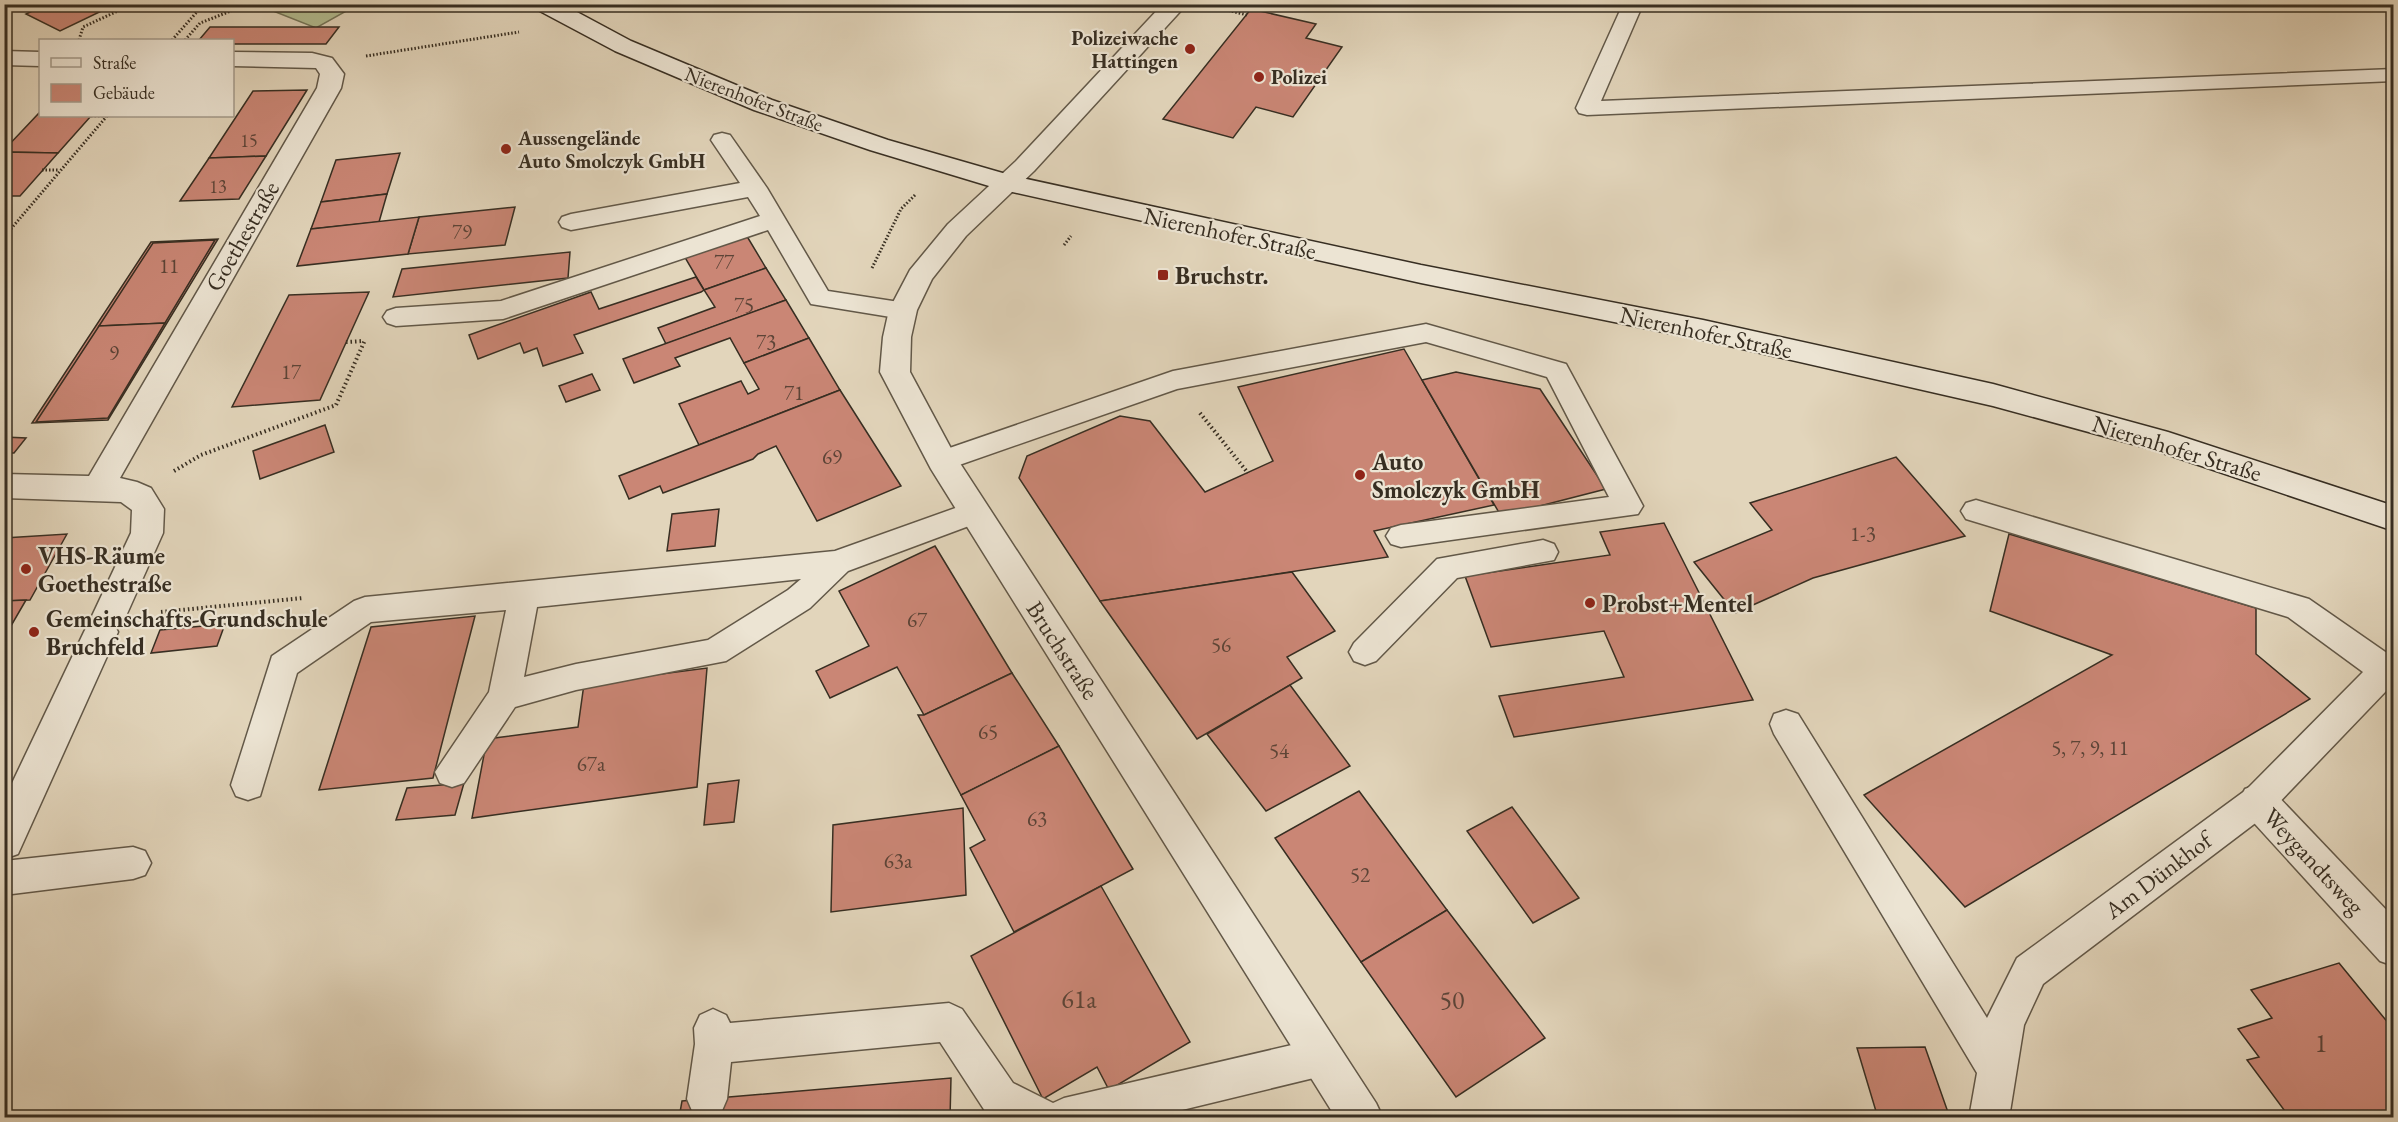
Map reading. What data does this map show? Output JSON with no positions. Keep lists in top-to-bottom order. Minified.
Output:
{"streets":{"street":["Nierenhofer Straße","Goethestraße","Bruchstraße","Weygandtsweg"],"lane":["Am Dünkhof"]},"crossings":[["Nierenhofer Straße","Bruchstraße"],["Weygandtsweg","Am Dünkhof"]],"places":{"other":["Polizeiwache Hattingen","Polizei","Aussengelände Auto Smolczyk GmbH","Auto Smolczyk GmbH","VHS-Räume Goethestraße","Probst+Mentel","Gemeinschafts-Grundschule Bruchfeld"],"transit":["Bruchstr."]},"house_numbers":["15","13","79","77","11","75","73","9","17","71","69","1-3","67","56","65","5, 7, 9, 11","54","67a","63","63a","52","61a","50","1"],"legend":["Straße","Gebäude"]}
